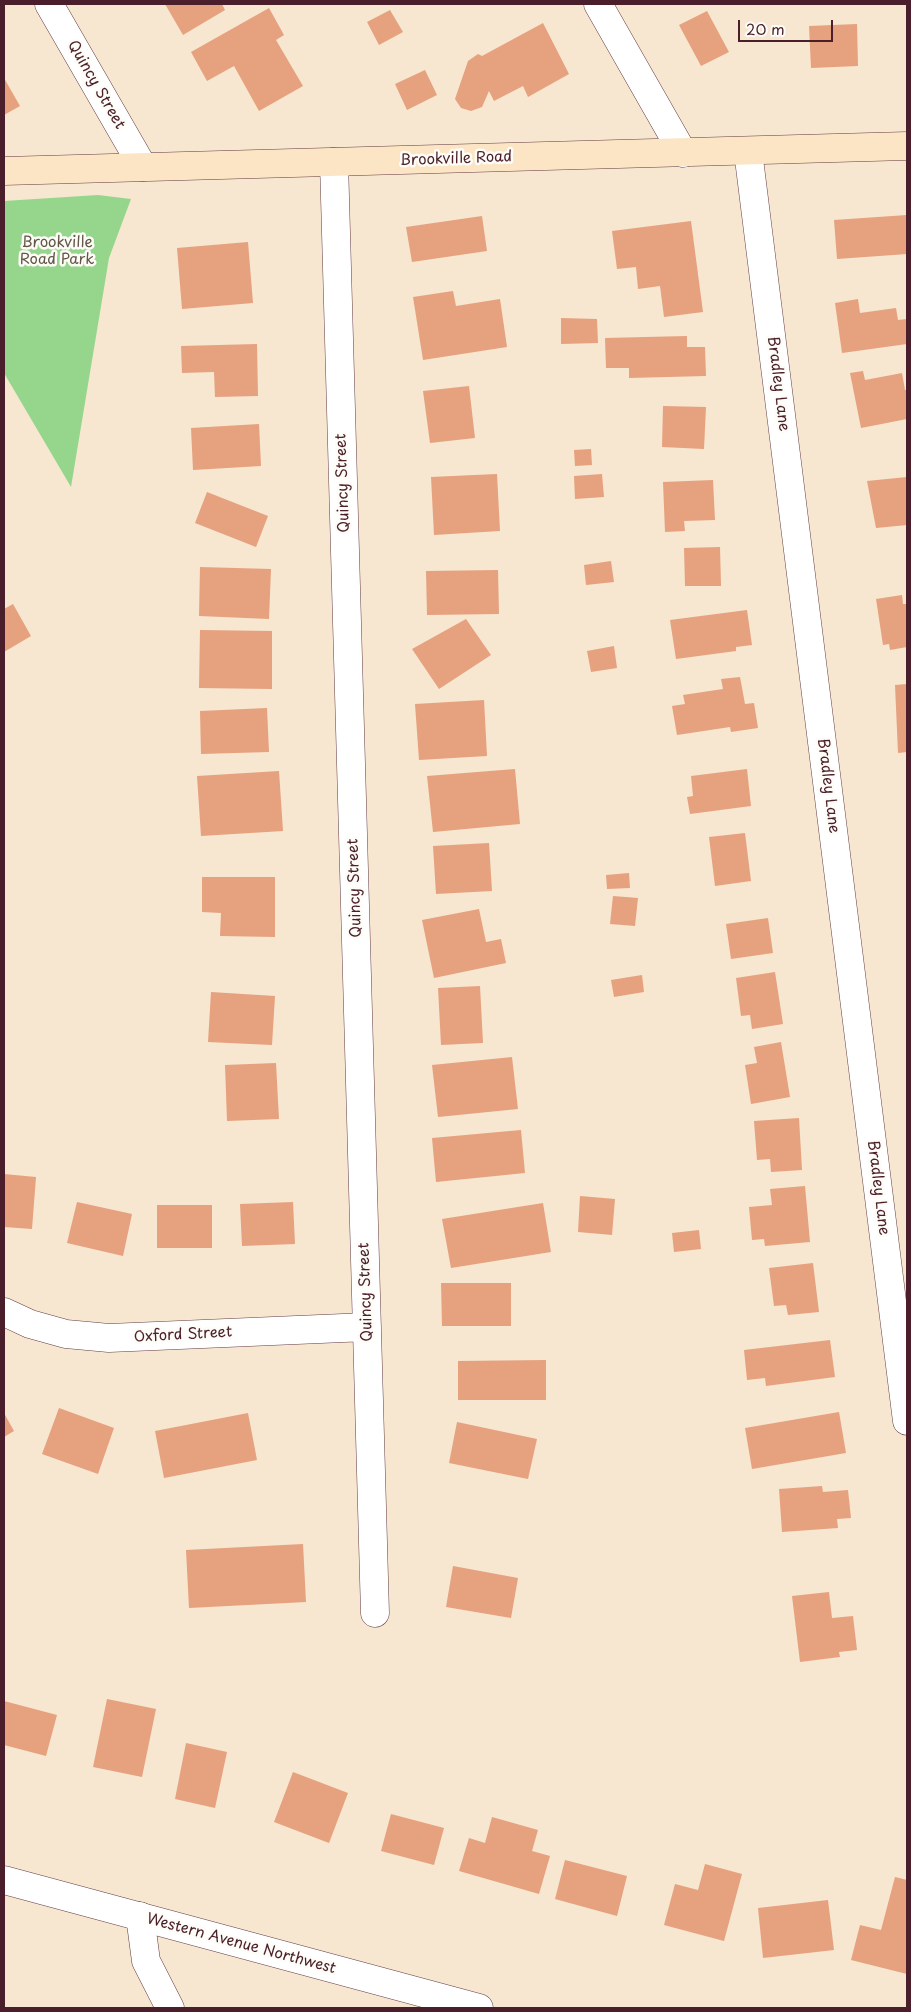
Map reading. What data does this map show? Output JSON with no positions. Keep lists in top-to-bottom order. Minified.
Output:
{"streets":{"main road":["Brookville Road"],"street":["Quincy Street","Bradley Lane","Oxford Street","Western Avenue Northwest"]},"crossings":[["Quincy Street","Brookville Road"],["Quincy Street","Oxford Street"],["Brookville Road","Bradley Lane"]],"parks":["Brookville Road Park"],"scale_bar":"20 m"}
